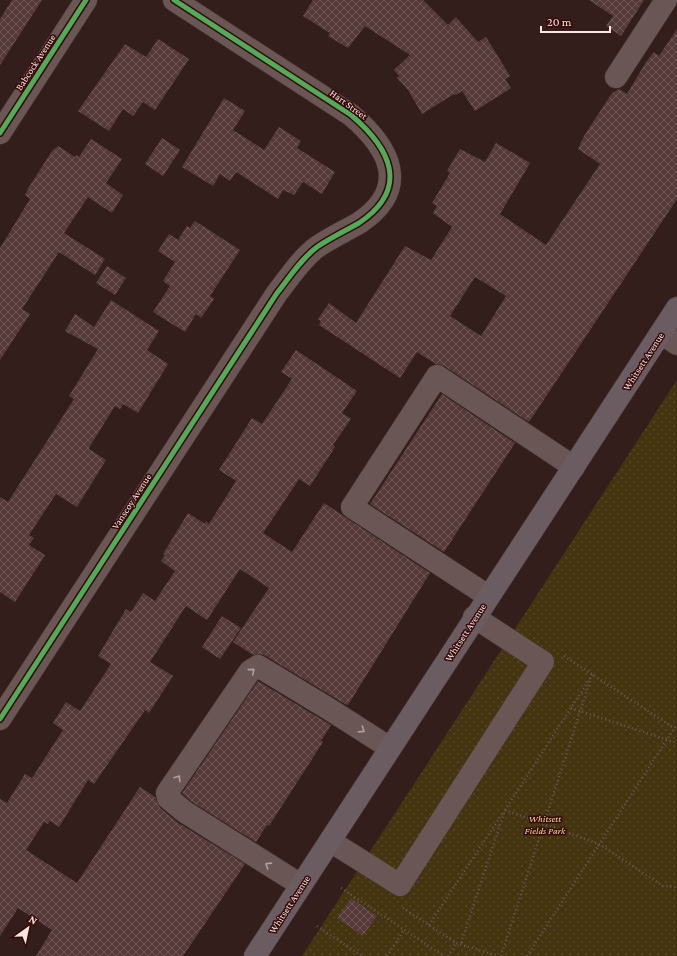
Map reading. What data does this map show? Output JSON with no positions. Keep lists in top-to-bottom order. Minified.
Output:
{"streets":{"main road":["Whitsett Avenue"],"street":["Babcock Avenue","Hart Street","Vanscoy Avenue"]},"crossings":[["Hart Street","Vanscoy Avenue"]],"parks":["Whitsett Fields Park"],"scale_bar":"20 m","north":"top right"}
